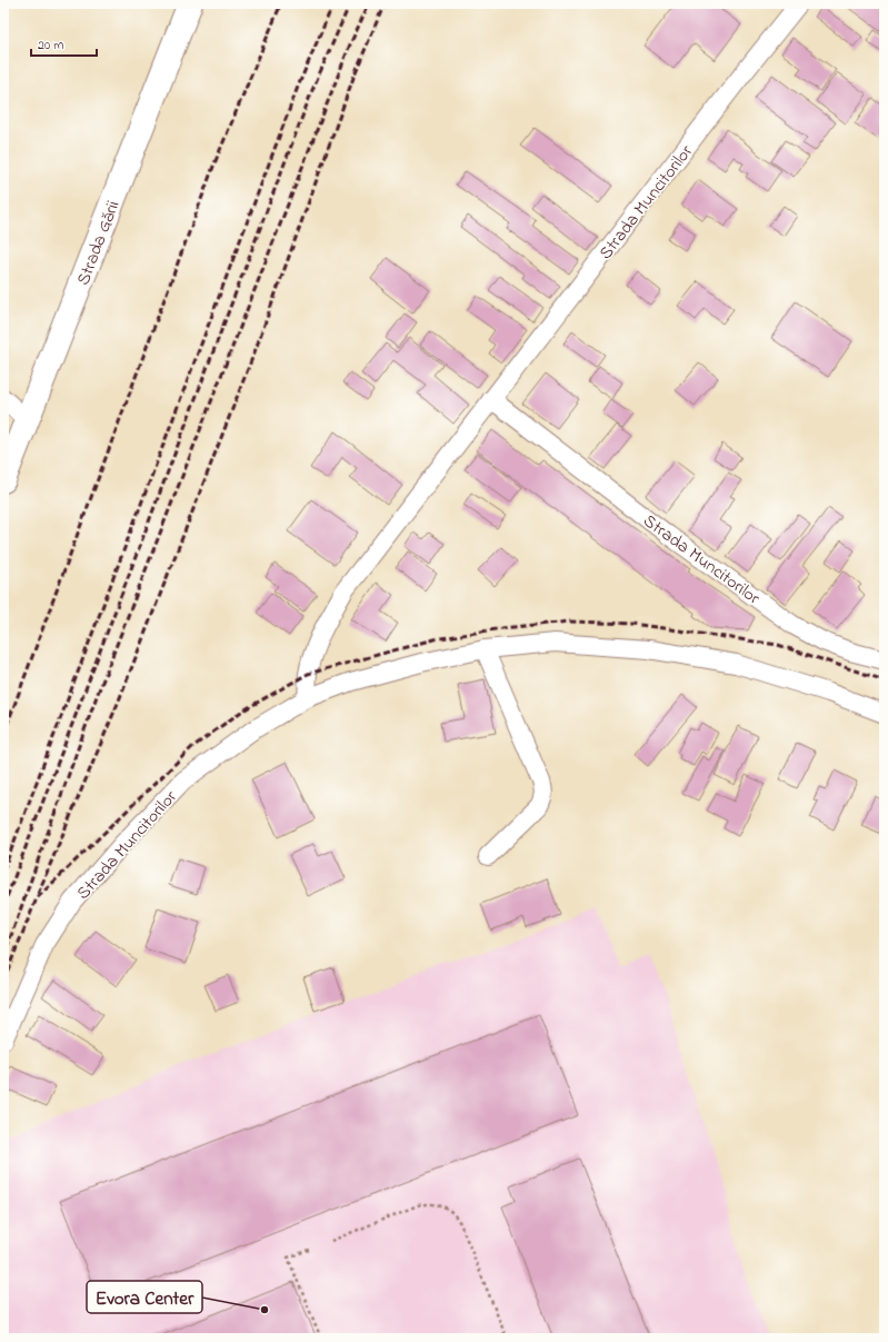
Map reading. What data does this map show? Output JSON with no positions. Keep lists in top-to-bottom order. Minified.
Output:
{"streets":{"main road":["Strada Gării"],"street":["Strada Muncitorilor"]},"places":["Evora Center"],"scale_bar":"20 m"}
